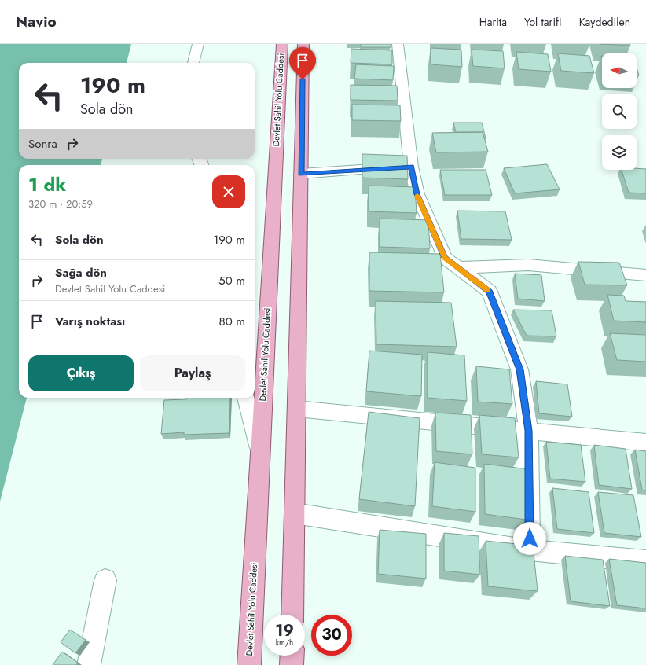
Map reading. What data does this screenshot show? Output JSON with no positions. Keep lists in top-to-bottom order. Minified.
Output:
{"streets":{"main road":["Devlet Sahil Yolu Caddesi"]},"north":"left","page":{"header":"Navio","nav":["Harita","Yol tarifi","Kaydedilen"],"turn":["190 m","Sola dön"],"then":"Sonra","heading":["1 dk","320 m · 20:59"],"list":[{"name":"Sola dön","value":"190 m"},{"name":"Sağa dön","note":"Devlet Sahil Yolu Caddesi","value":"50 m"},{"name":"Varış noktası","value":"80 m"}],"buttons":["Çıkış","Paylaş"],"speed":"19 km/h","limit":"30"}}
